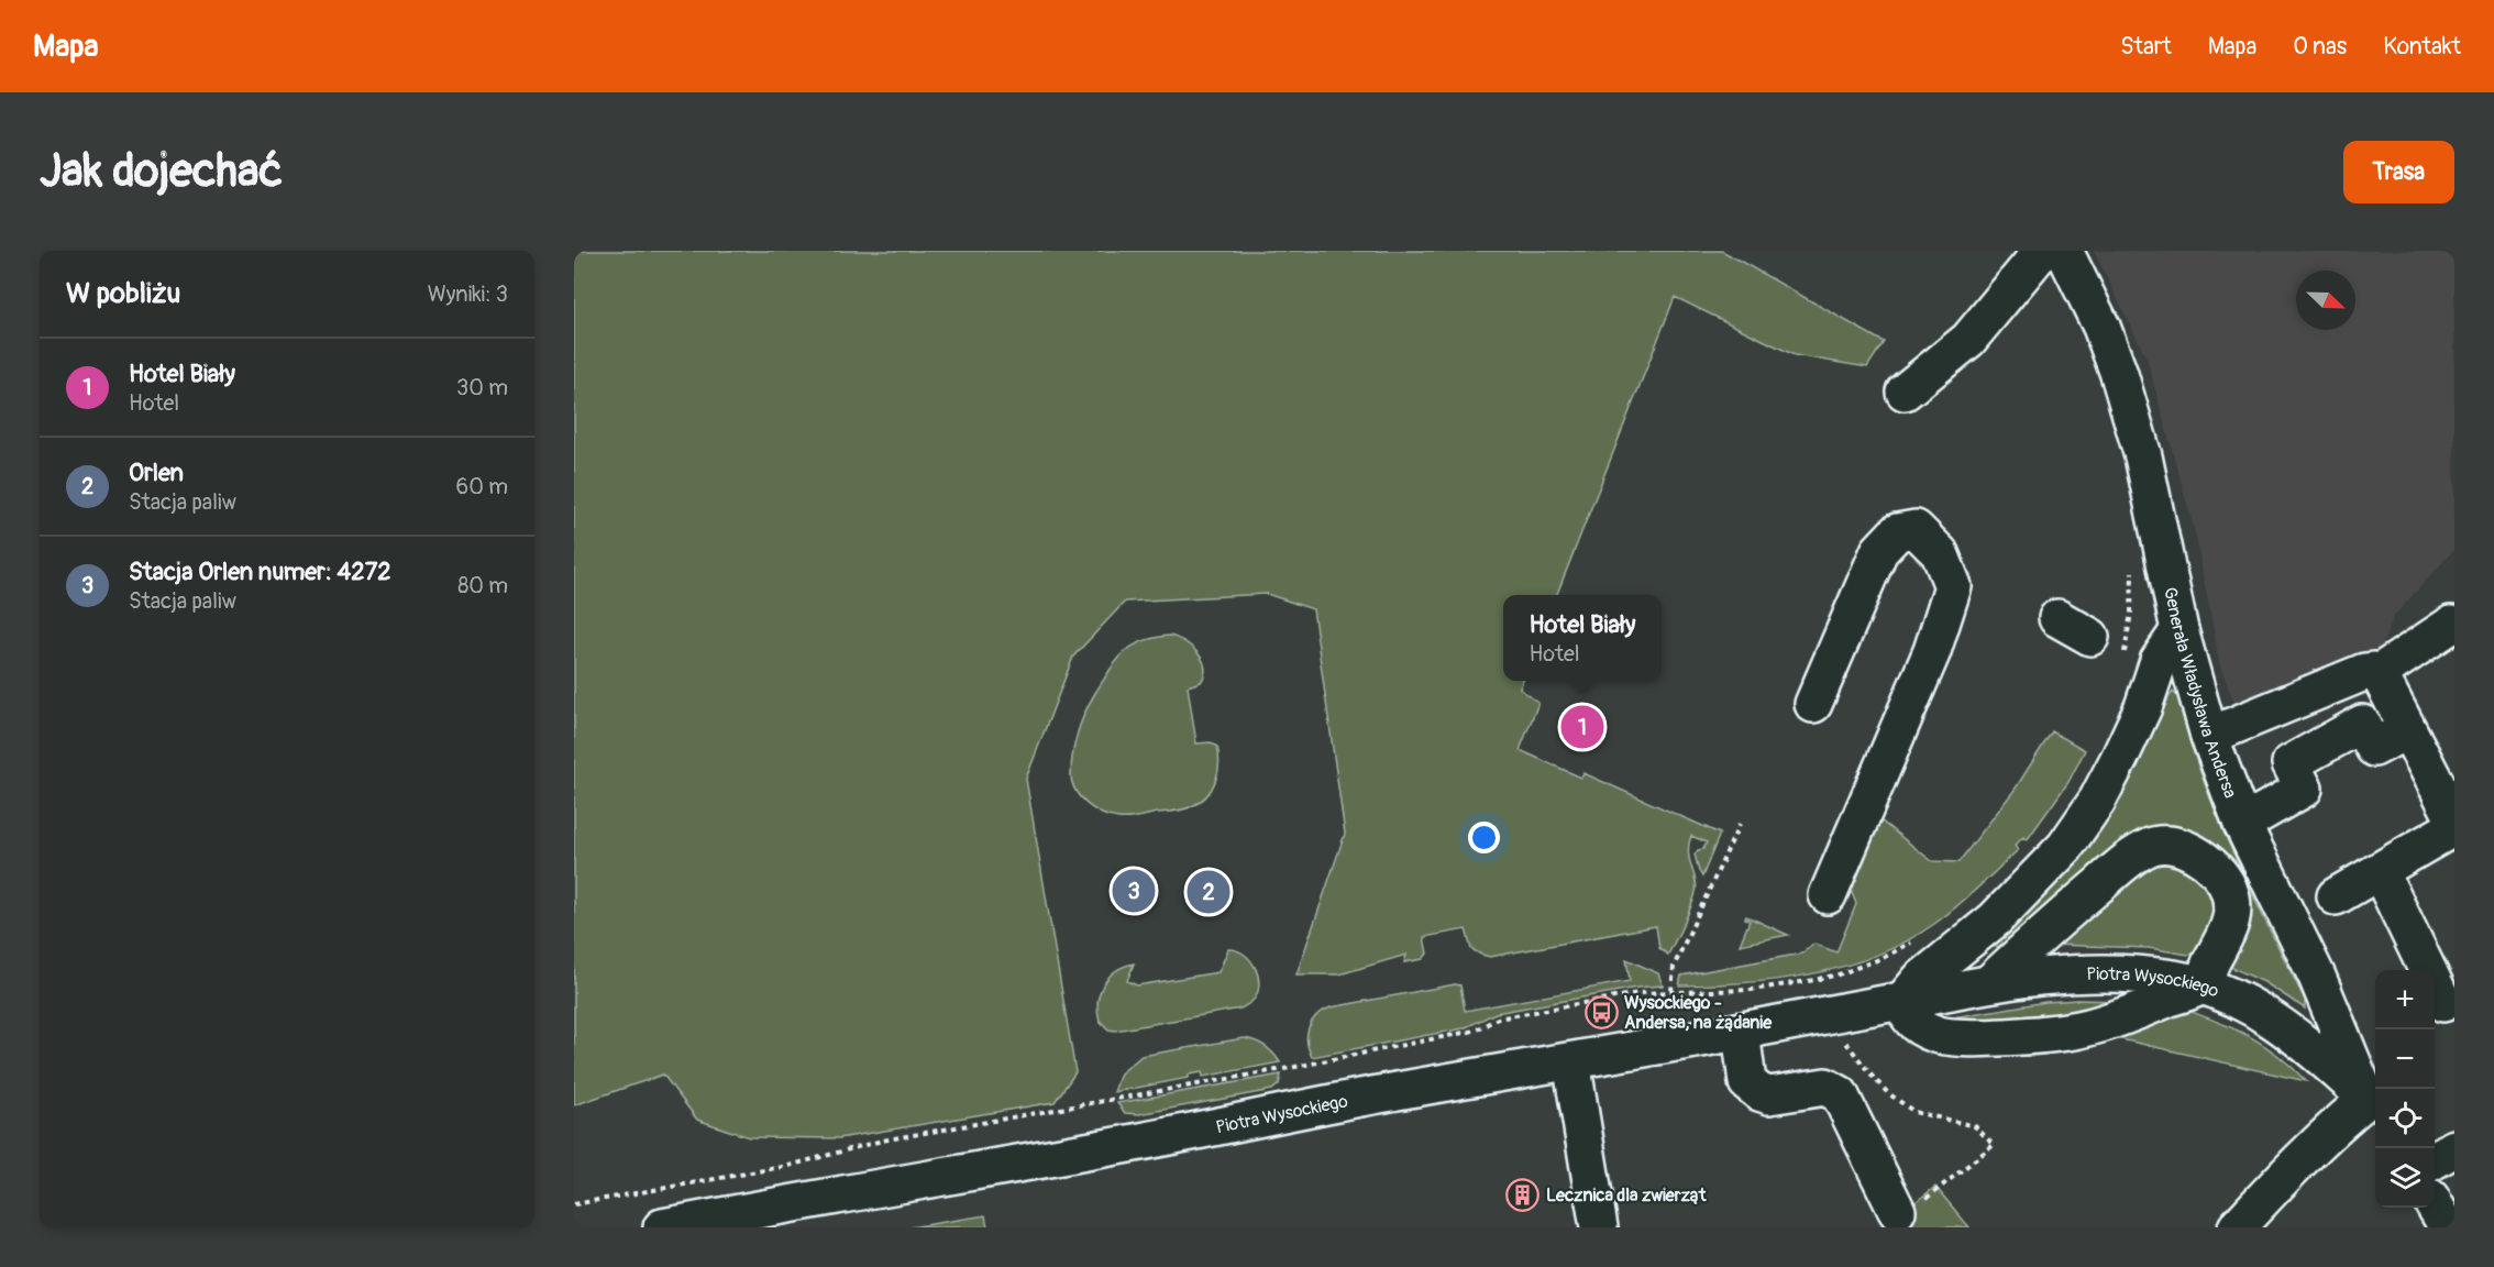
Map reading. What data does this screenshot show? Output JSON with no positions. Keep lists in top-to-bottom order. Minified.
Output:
{"streets":{"street":["Generała Władysława Andersa","Piotra Wysockiego"]},"crossings":[["Generała Władysława Andersa","Piotra Wysockiego"]],"places":{"bus stop":["Wysockiego - Andersa, na żądanie"],"building":["Lecznica dla zwierząt"]},"north":"bottom right","page":{"header":"Mapa","nav":["Start","Mapa","O nas","Kontakt"],"buttons":"Trasa","title":"Jak dojechać","heading":["W pobliżu","Wyniki: 3"],"list":[{"mark":"1","name":"Hotel Biały","note":"Hotel","value":"30 m"},{"mark":"2","name":"Orlen","note":"Stacja paliw","value":"60 m"},{"mark":"3","name":"Stacja Orlen numer: 4272","note":"Stacja paliw","value":"80 m"}],"popup":["Hotel Biały","Hotel"],"pins":["1","3","2"],"map_buttons":["+","−"]}}
